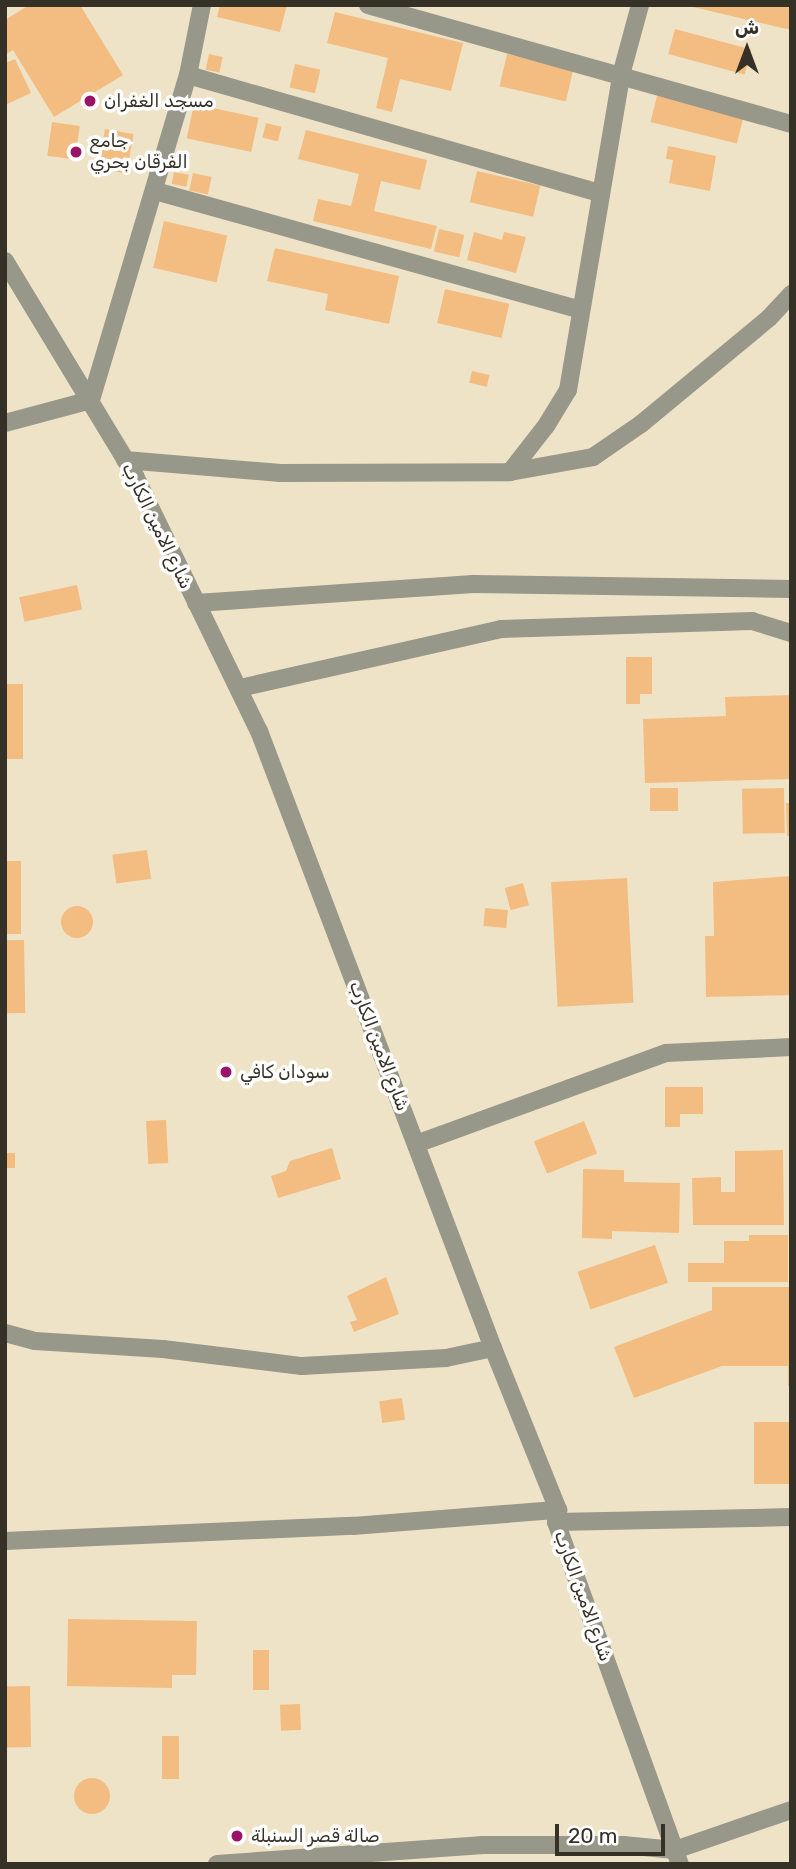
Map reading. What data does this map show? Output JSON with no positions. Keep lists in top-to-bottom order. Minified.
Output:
{"streets":{"street":["شارع الامين الكارب"]},"places":["مسجد الغفران","جامع الفرقان بحري","سودان كافي","صالة قصر السنبلة"],"scale_bar":"20 m","north":"top"}
